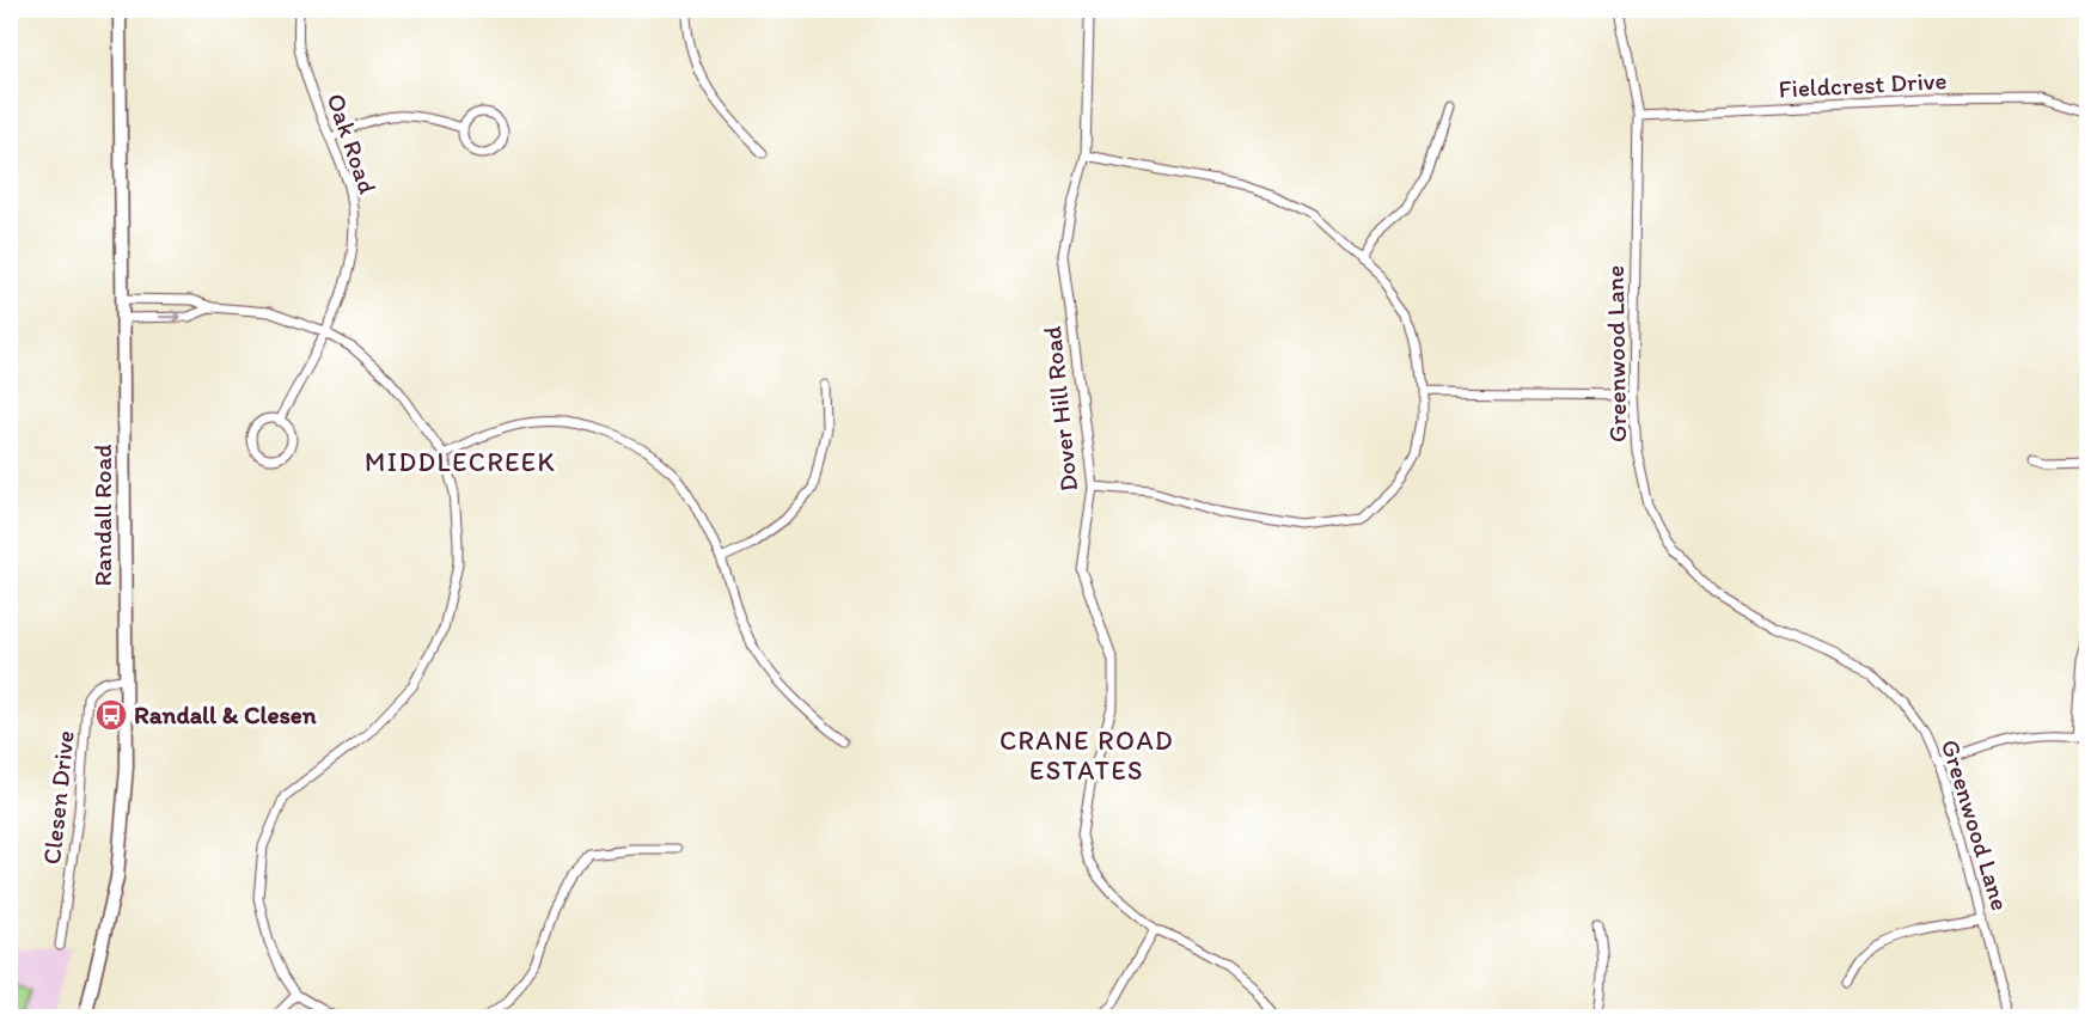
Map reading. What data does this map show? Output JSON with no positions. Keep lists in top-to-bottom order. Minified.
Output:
{"streets":{"main road":["Randall Road"],"street":["Fieldcrest Drive","Oak Road","Greenwood Lane","Dover Hill Road","Clesen Drive"]},"crossings":[["Fieldcrest Drive","Greenwood Lane"],["Randall Road","Clesen Drive"]],"districts":["MIDDLECREEK","CRANE ROAD ESTATES"],"places":{"bus stop":["Randall & Clesen"]}}
